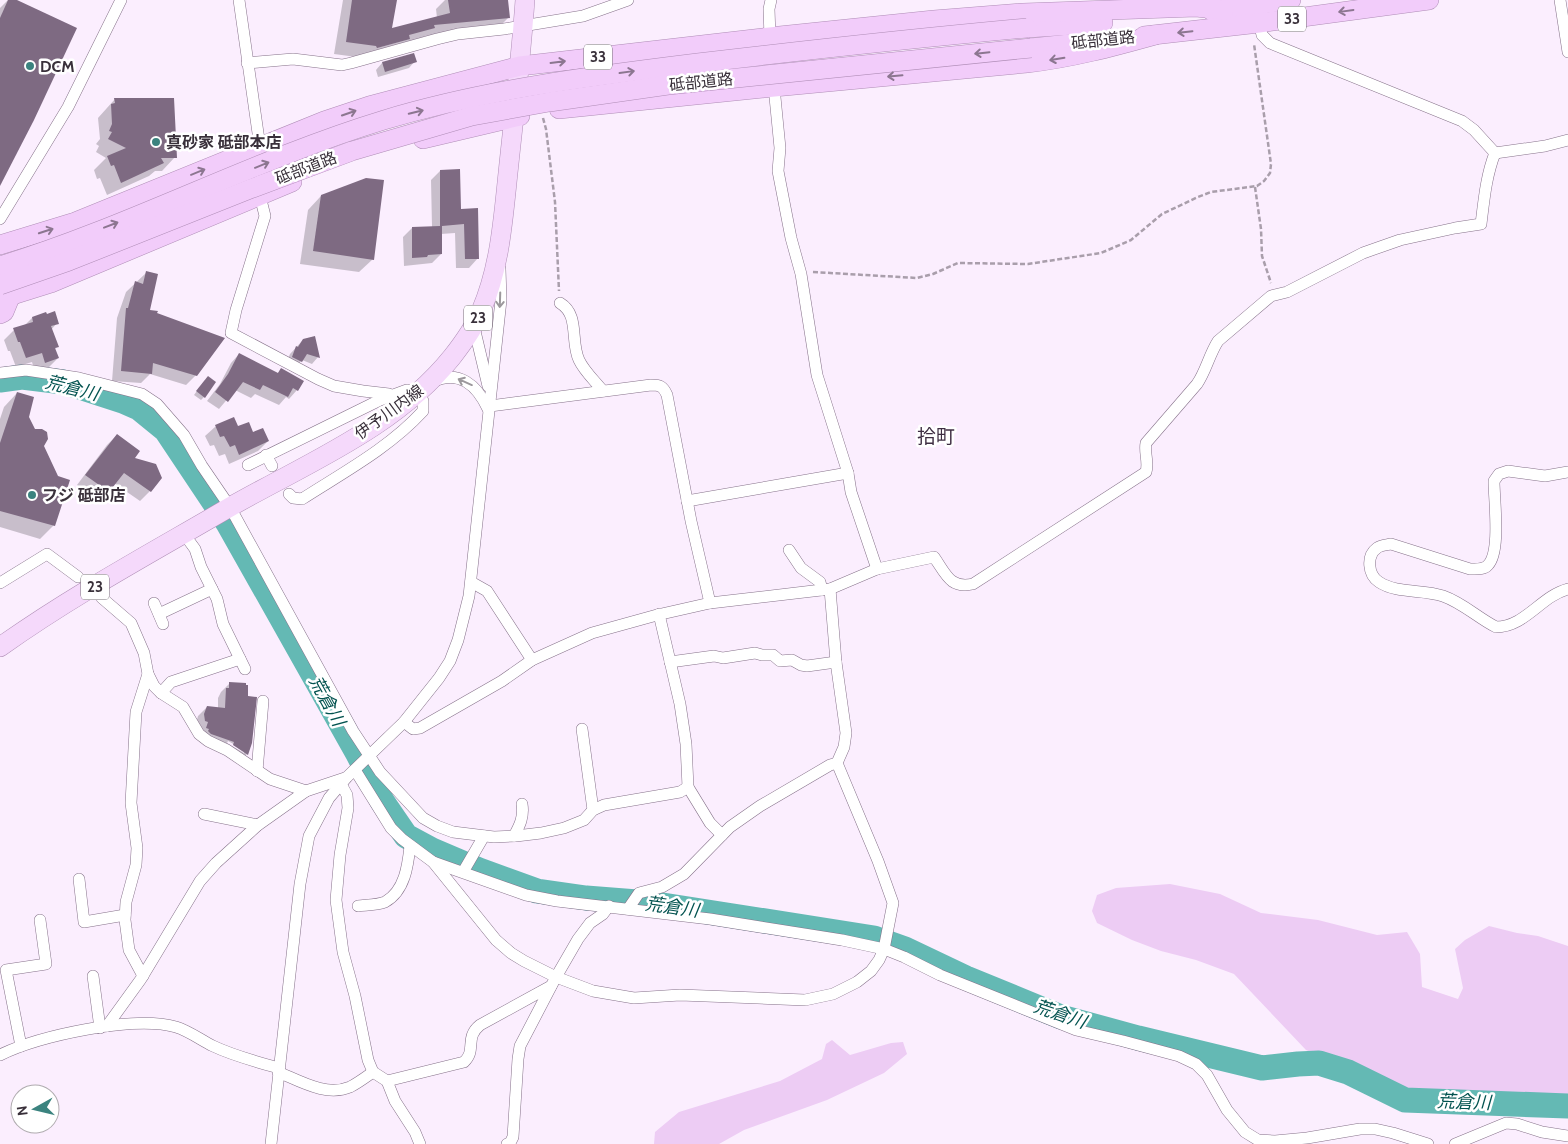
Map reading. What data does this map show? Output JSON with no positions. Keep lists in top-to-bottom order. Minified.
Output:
{"streets":{"highway":["33","砥部道路"],"main road":["23","伊予川内線"]},"crossings":[["33","砥部道路"],["33","伊予川内線"]],"districts":["拾町"],"water":["荒倉川"],"places":["DCM","真砂家 砥部本店","フジ 砥部店"],"north":"left"}
